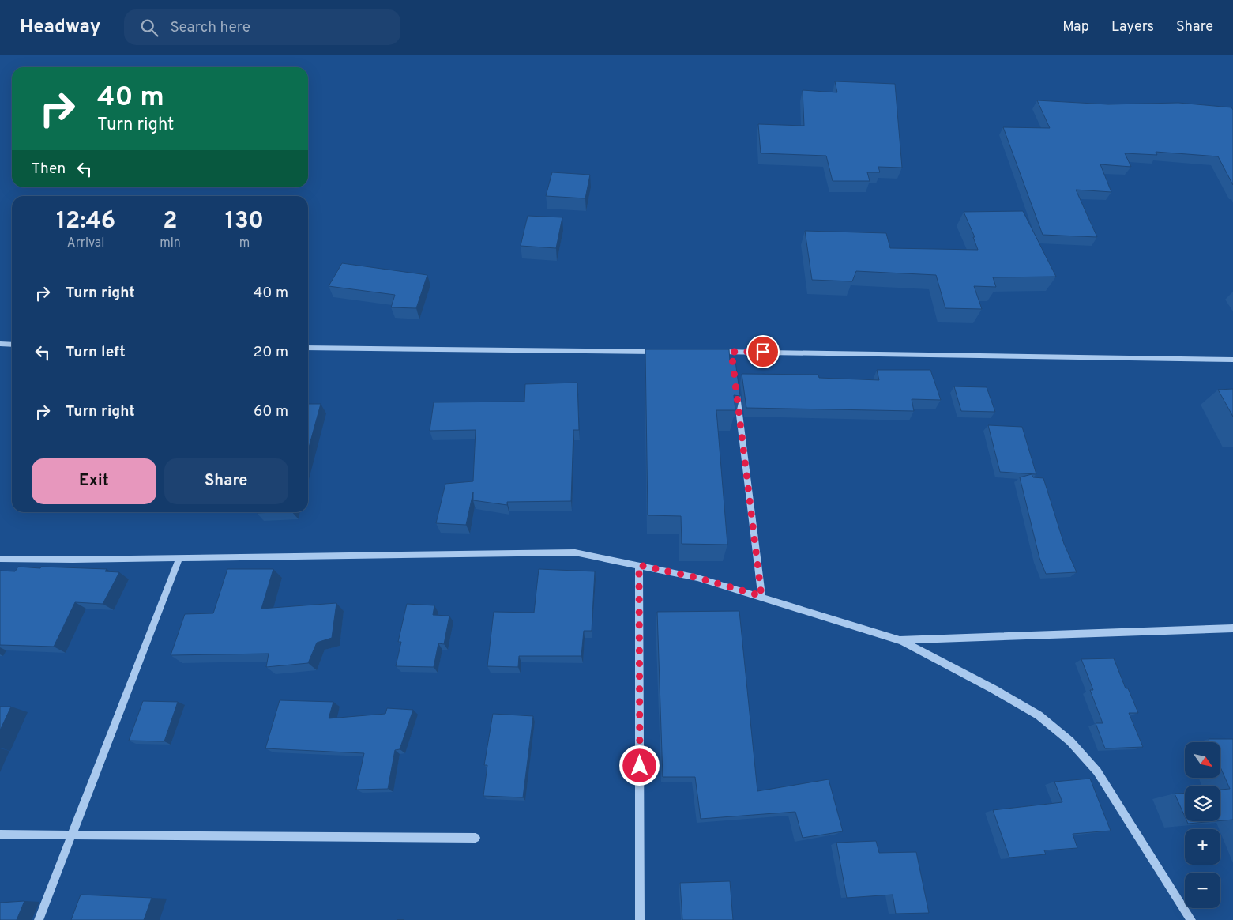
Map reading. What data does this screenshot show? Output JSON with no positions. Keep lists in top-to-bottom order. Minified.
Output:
{"north":"bottom right","page":{"header":"Headway","search":"Search here","nav":["Map","Layers","Share"],"turn":["40 m","Turn right"],"then":"Then","eta":["12:46","Arrival","2","min","130","m"],"list":[{"name":"Turn right","value":"40 m"},{"name":"Turn left","value":"20 m"},{"name":"Turn right","value":"60 m"}],"buttons":["Exit","Share"],"map_buttons":["+","−"]}}
